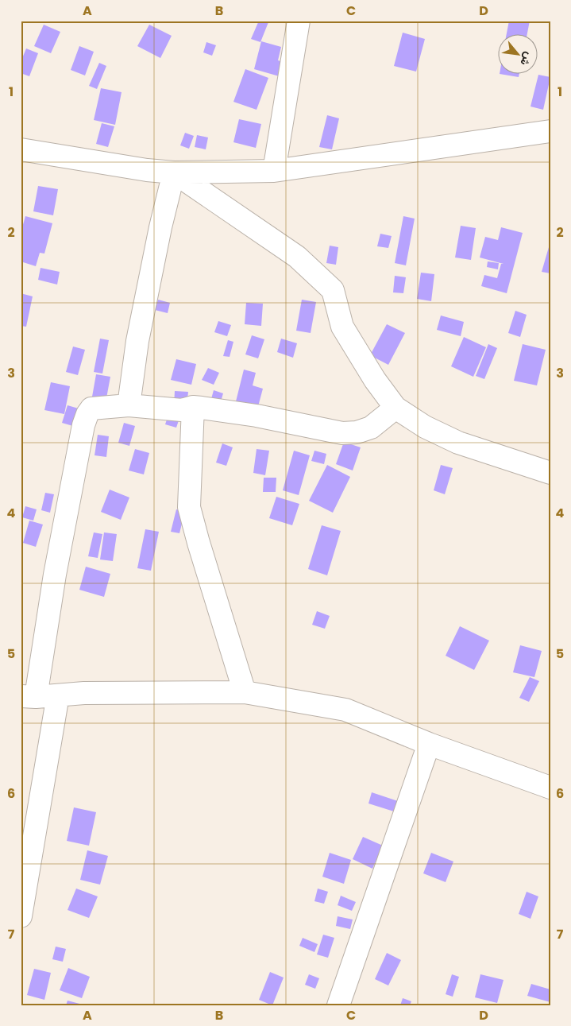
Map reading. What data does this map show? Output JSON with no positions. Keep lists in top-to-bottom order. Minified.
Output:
{"north":"bottom right","grid":{"columns":["A","B","C","D"],"rows":["1","2","3","4","5","6","7"]}}
